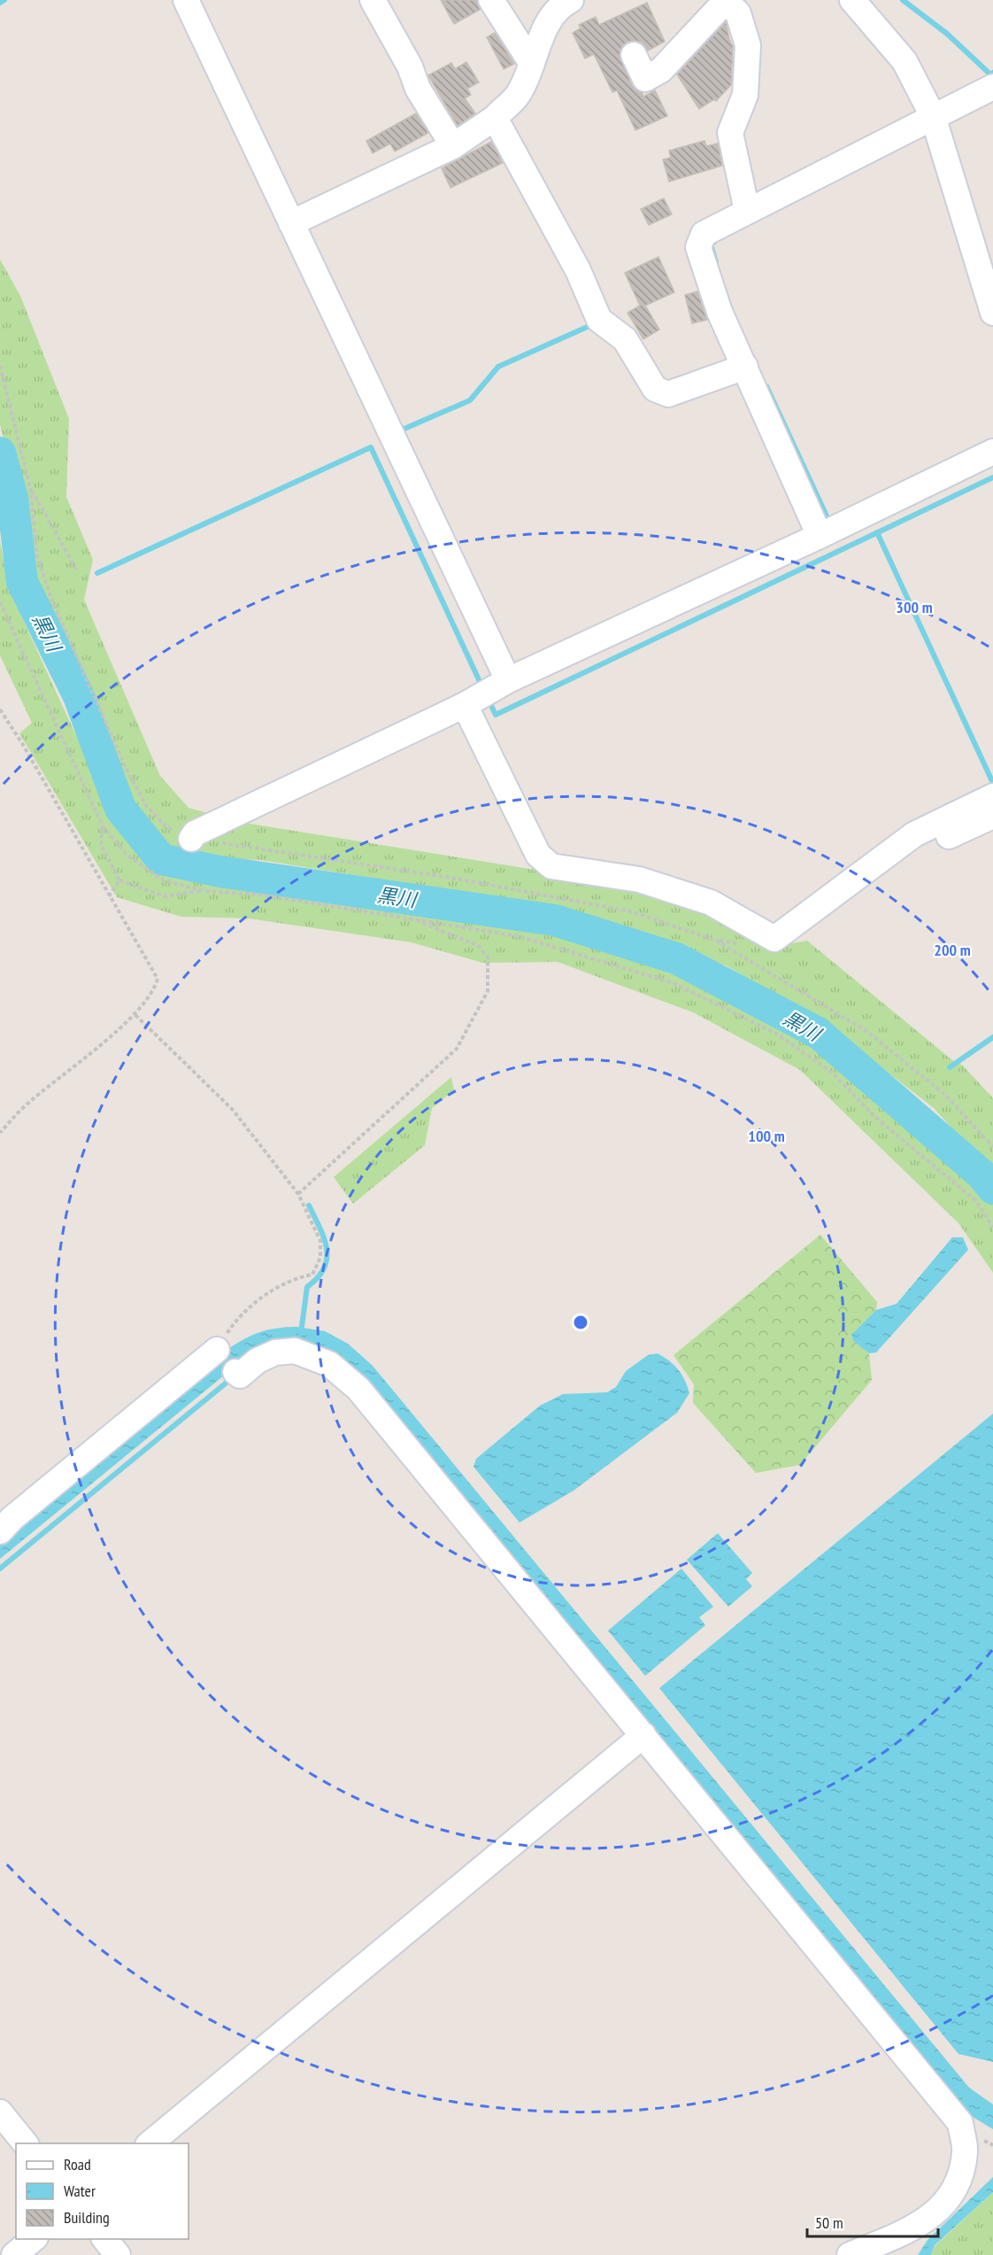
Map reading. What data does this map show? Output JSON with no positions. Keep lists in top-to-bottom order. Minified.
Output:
{"water":["黒川"],"legend":["Road","Water","Building"],"scale_bar":"50 m","rings":["300 m","200 m","100 m"]}
